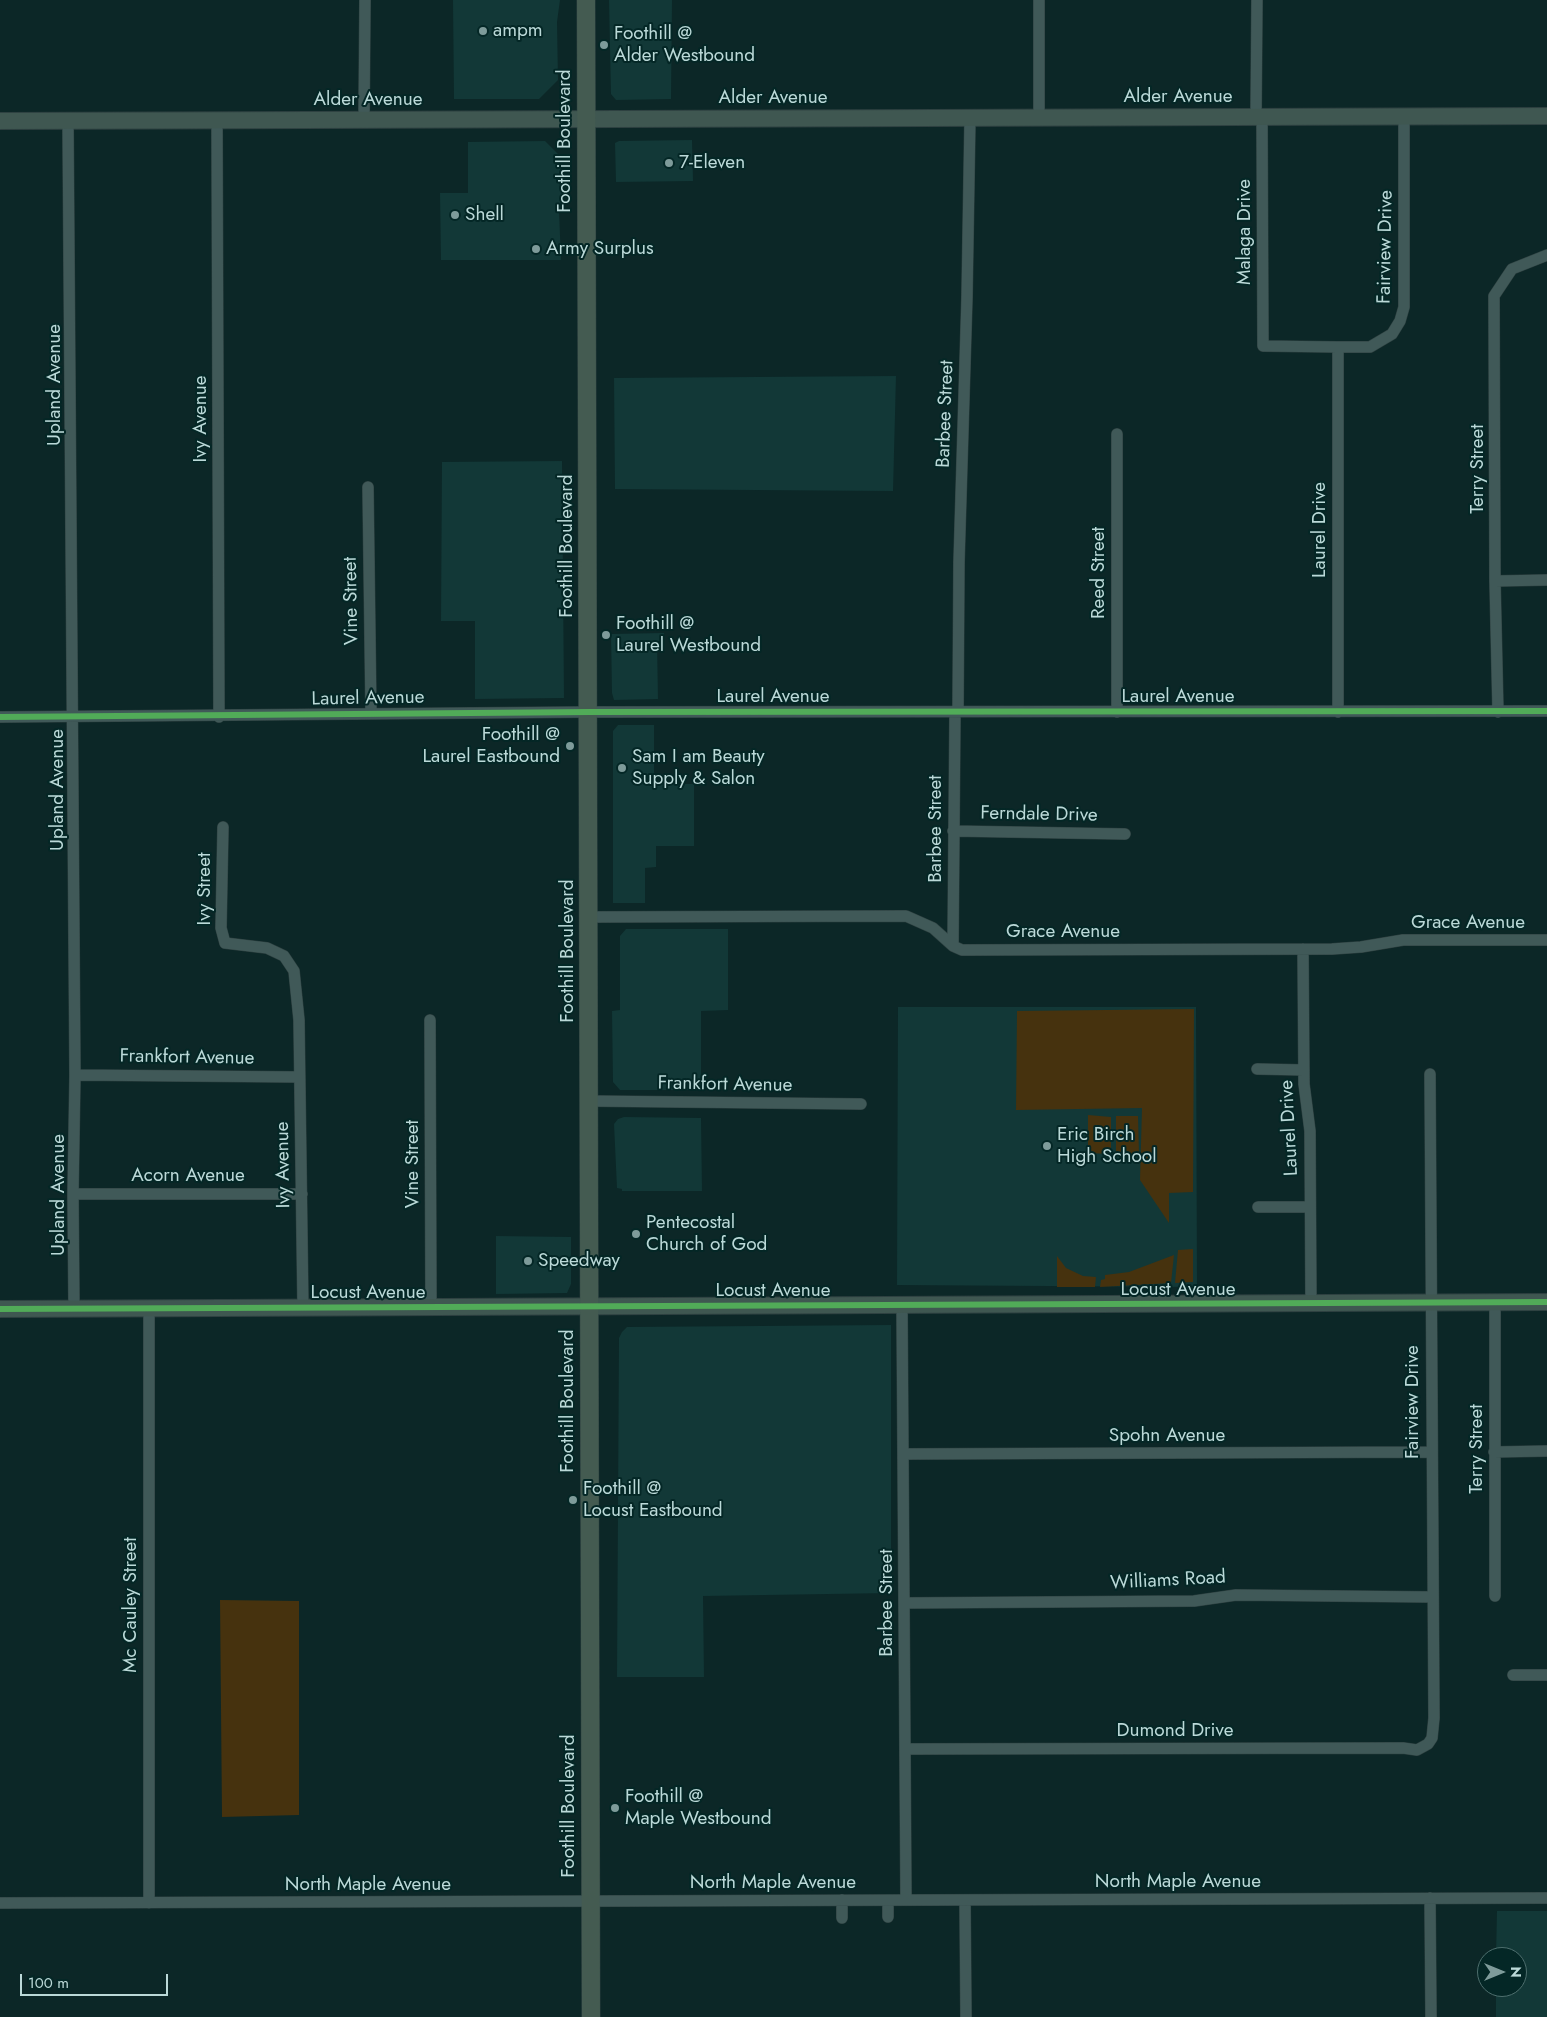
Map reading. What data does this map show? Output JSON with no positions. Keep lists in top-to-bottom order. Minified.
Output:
{"streets":{"main road":["Foothill Boulevard"],"street":["Alder Avenue","Malaga Drive","Fairview Drive","Upland Avenue","Barbee Street","Ivy Avenue","Terry Street","Laurel Drive","Reed Street","Vine Street","Laurel Avenue","Ferndale Drive","Ivy Street","Grace Avenue","Frankfort Avenue","Acorn Avenue","Locust Avenue","Spohn Avenue","Williams Road","Mc Cauley Street","Dumond Drive","North Maple Avenue"]},"crossings":[["Alder Avenue","Foothill Boulevard"],["Alder Avenue","Malaga Drive"],["Alder Avenue","Fairview Drive"],["Alder Avenue","Upland Avenue"],["Alder Avenue","Barbee Street"],["Alder Avenue","Ivy Avenue"],["Foothill Boulevard","Laurel Avenue"],["Foothill Boulevard","Frankfort Avenue"],["Foothill Boulevard","Locust Avenue"],["Foothill Boulevard","North Maple Avenue"],["Malaga Drive","Fairview Drive"],["Fairview Drive","Laurel Drive"],["Fairview Drive","Locust Avenue"],["Fairview Drive","Spohn Avenue"],["Fairview Drive","Williams Road"],["Fairview Drive","Dumond Drive"],["Upland Avenue","Laurel Avenue"],["Upland Avenue","Frankfort Avenue"],["Upland Avenue","Acorn Avenue"],["Upland Avenue","Locust Avenue"],["Barbee Street","Laurel Avenue"],["Barbee Street","Ferndale Drive"],["Barbee Street","Grace Avenue"],["Barbee Street","Locust Avenue"],["Barbee Street","Spohn Avenue"],["Barbee Street","Williams Road"],["Barbee Street","Dumond Drive"],["Barbee Street","North Maple Avenue"],["Ivy Avenue","Laurel Avenue"],["Ivy Avenue","Ivy Street"],["Ivy Avenue","Frankfort Avenue"],["Ivy Avenue","Acorn Avenue"],["Ivy Avenue","Locust Avenue"],["Terry Street","Laurel Avenue"],["Terry Street","Locust Avenue"],["Laurel Drive","Laurel Avenue"],["Laurel Drive","Grace Avenue"],["Laurel Drive","Locust Avenue"],["Reed Street","Laurel Avenue"],["Vine Street","Laurel Avenue"],["Vine Street","Locust Avenue"],["Locust Avenue","Mc Cauley Street"],["Mc Cauley Street","North Maple Avenue"]],"places":["ampm","Foothill @ Alder Westbound","7-Eleven","Shell","Army Surplus","Foothill @ Laurel Westbound","Foothill @ Laurel Eastbound","Sam I am Beauty Supply & Salon","Eric Birch High School","Pentecostal Church of God","Speedway","Foothill @ Locust Eastbound","Foothill @ Maple Westbound"],"scale_bar":"100 m","north":"right"}
